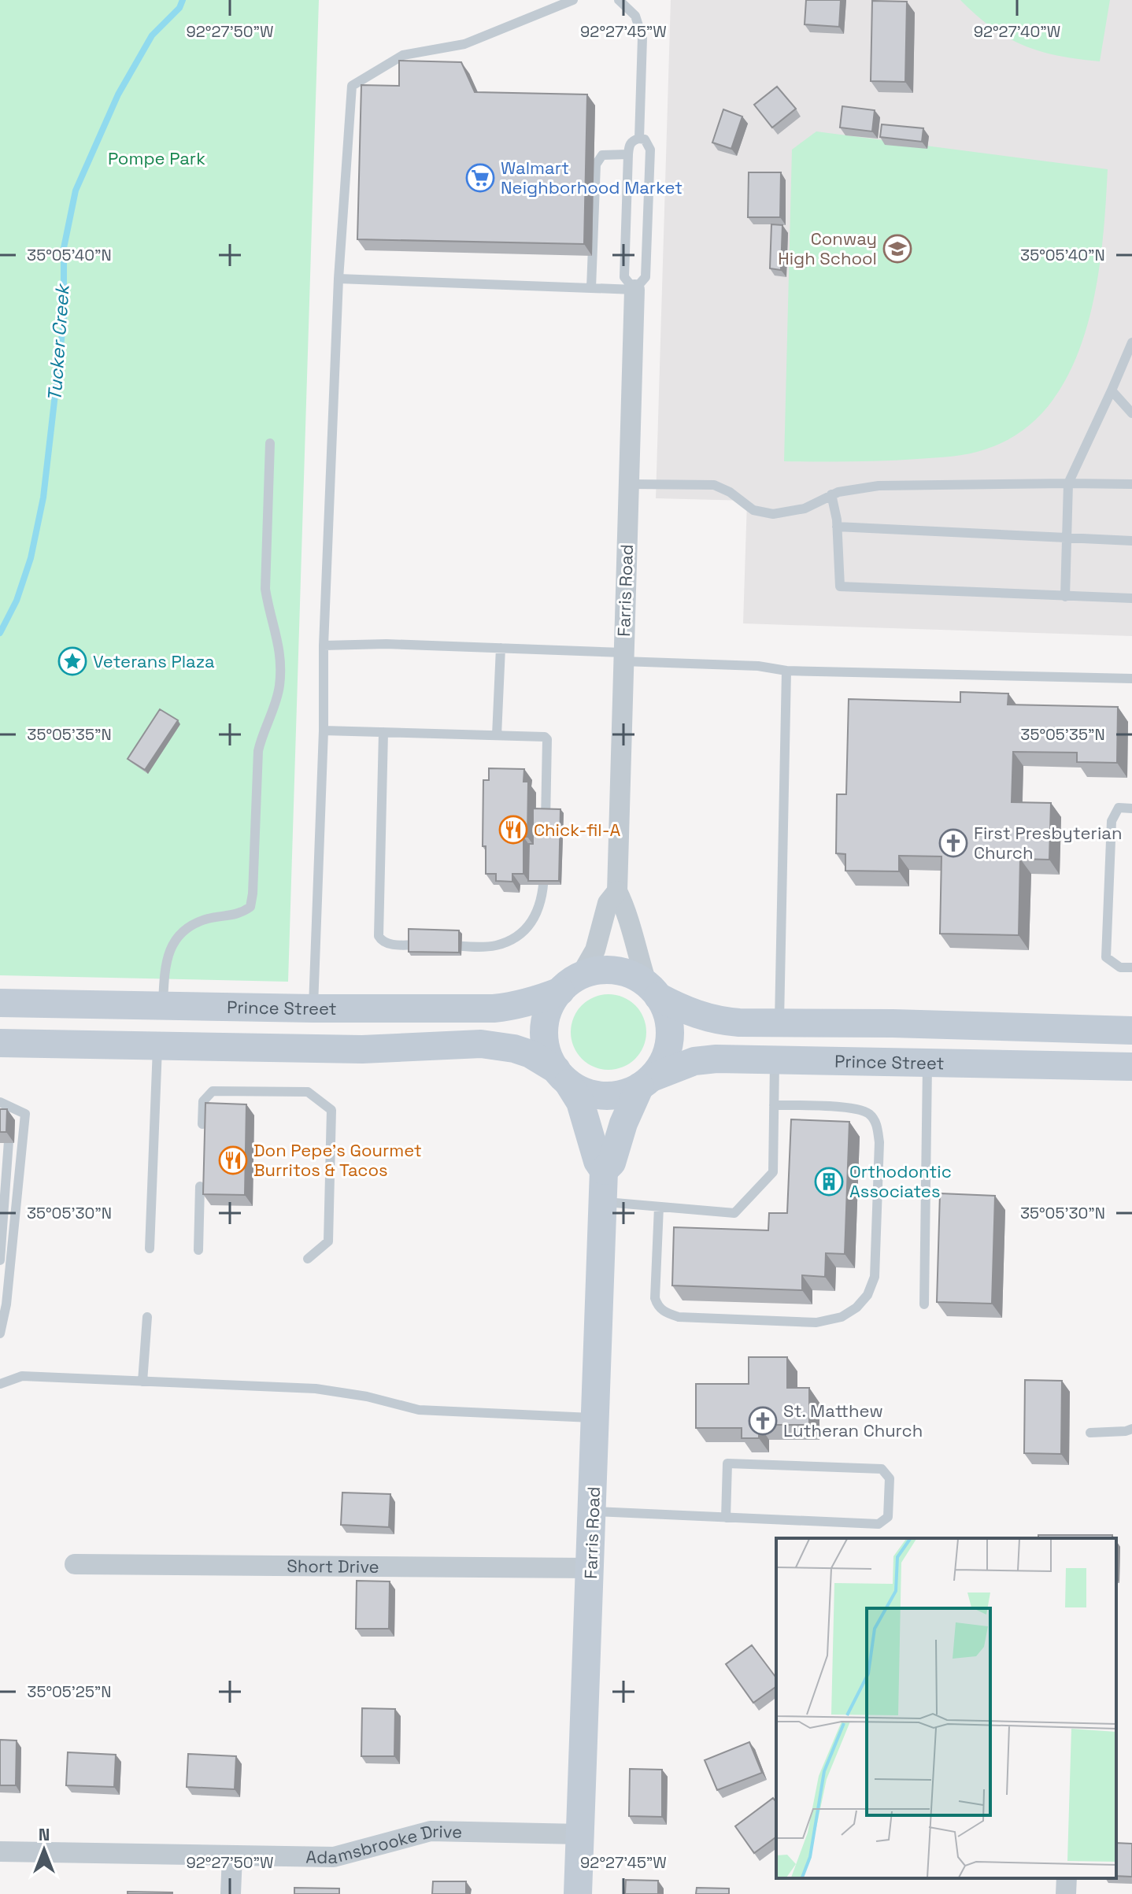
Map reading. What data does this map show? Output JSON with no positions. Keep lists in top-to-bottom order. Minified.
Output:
{"streets":{"main road":["Farris Road","Prince Street"],"street":["Short Drive","Adamsbrooke Drive"]},"crossings":[["Farris Road","Prince Street"],["Farris Road","Short Drive"],["Farris Road","Adamsbrooke Drive"]],"water":["Tucker Creek"],"parks":["Pompe Park"],"places":{"supermarket":["Walmart Neighborhood Market"],"school or university":["Conway High School"],"place":["Veterans Plaza"],"restaurant":["Chick-fil-A","Don Pepe's Gourmet Burritos & Tacos"],"church":["First Presbyterian Church","St. Matthew Lutheran Church"],"building":["Orthodontic Associates"]},"north":"top","coordinates":["92°27'50\"W","92°27'45\"W","92°27'40\"W","35°05'40\"N","35°05'35\"N","35°05'30\"N","35°05'25\"N"]}
